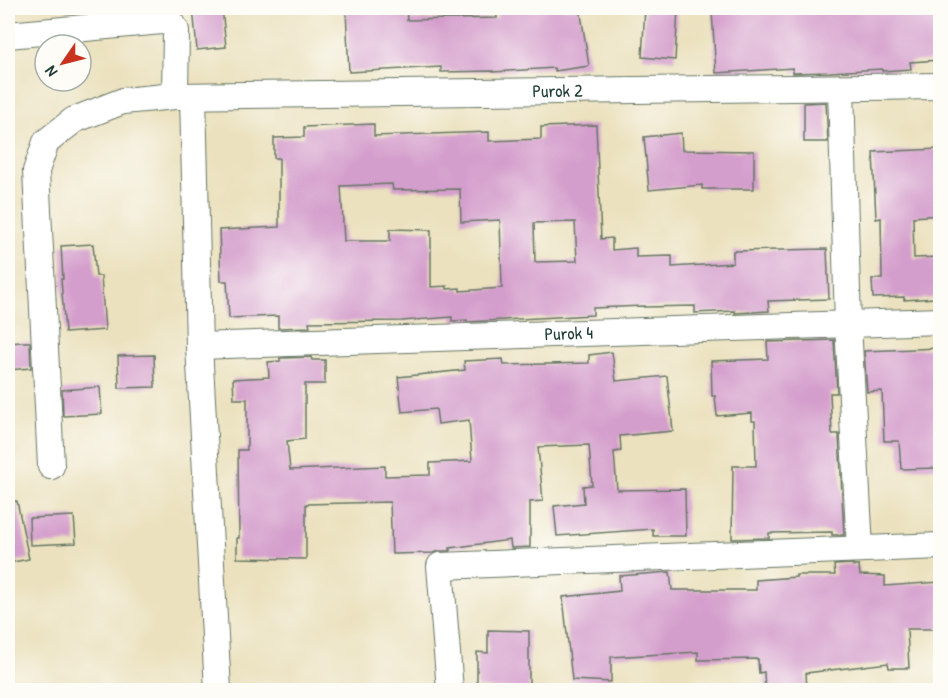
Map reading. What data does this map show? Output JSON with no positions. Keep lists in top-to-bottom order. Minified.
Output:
{"streets":{"street":["Purok 2","Purok 4"]},"north":"bottom left"}
